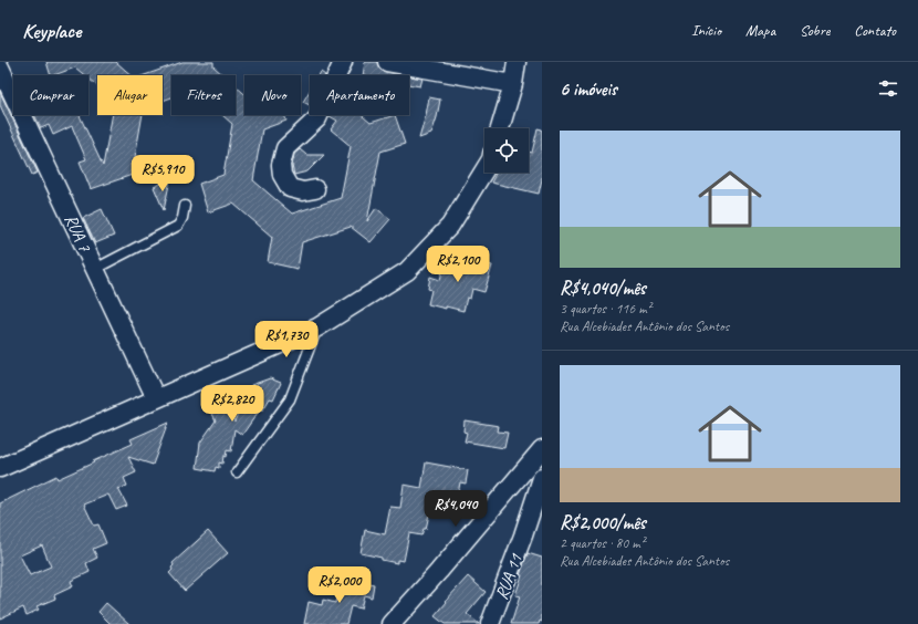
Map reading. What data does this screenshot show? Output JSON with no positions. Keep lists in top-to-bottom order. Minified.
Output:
{"streets":{"street":["RUA 7","RUA 11"]},"page":{"header":"Keyplace","nav":["Início","Mapa","Sobre","Contato"],"heading":"6 imóveis","chip":["Comprar","Alugar","Filtros","Novo","Apartamento"],"list":[{"name":"R$4,040/mês","note":"3 quartos · 116 m² · Rua Alcebiades Antônio dos Santos"},{"name":"R$2,000/mês","note":"2 quartos · 80 m² · Rua Alcebiades Antônio dos Santos"}],"price":["R$5,910","R$2,100","R$1,730","R$2,820","R$4,040","R$2,000"]}}
